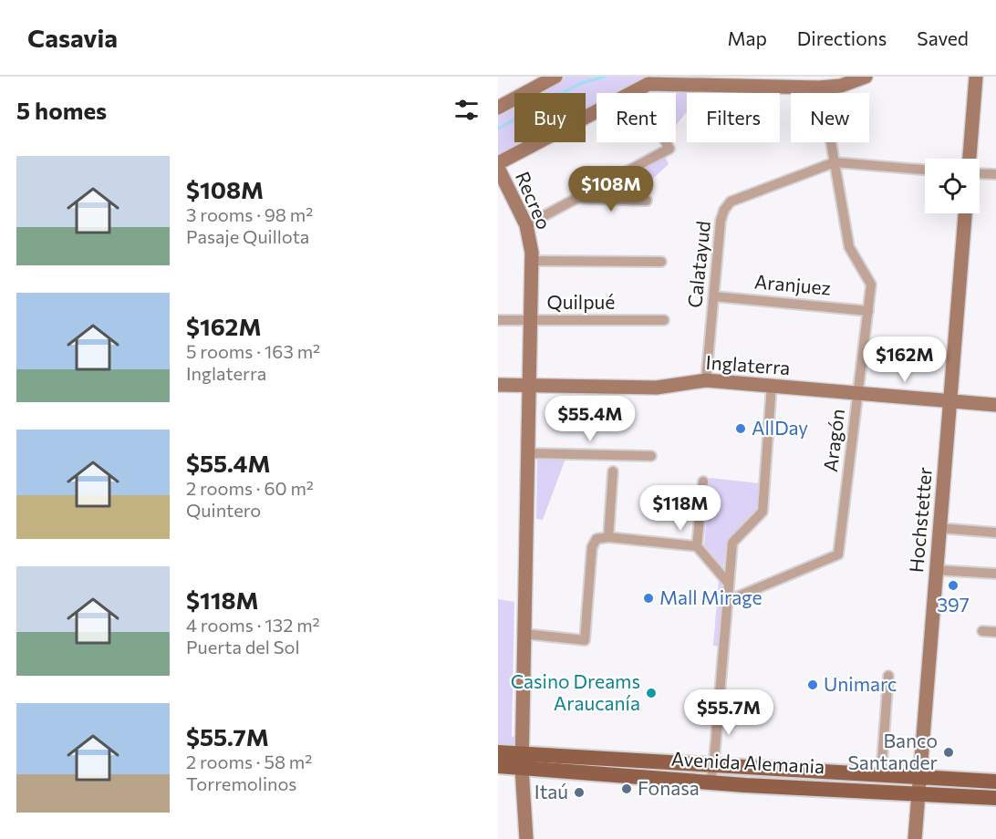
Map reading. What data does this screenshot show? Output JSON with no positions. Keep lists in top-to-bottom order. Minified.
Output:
{"streets":{"main road":["Recreo","Inglaterra","Hochstetter","Avenida Alemania"],"street":["Calatayud","Aranjuez","Quilpué","Aragón"]},"crossings":[["Recreo","Quilpué"],["Recreo","Inglaterra"],["Recreo","Avenida Alemania"],["Calatayud","Aranjuez"],["Calatayud","Inglaterra"],["Calatayud","Aragón"],["Aranjuez","Aragón"],["Inglaterra","Aragón"],["Inglaterra","Hochstetter"],["Hochstetter","Avenida Alemania"]],"places":["AllDay","397","Mall Mirage","Unimarc","Casino Dreams Araucanía","Banco Santander","Fonasa","Itaú"],"page":{"header":"Casavia","nav":["Map","Directions","Saved"],"heading":"5 homes","chip":["Buy","Rent","Filters","New"],"list":[{"name":"$108M","note":"3 rooms · 98 m² · Pasaje Quillota"},{"name":"$162M","note":"5 rooms · 163 m² · Inglaterra"},{"name":"$55.4M","note":"2 rooms · 60 m² · Quintero"},{"name":"$118M","note":"4 rooms · 132 m² · Puerta del Sol"},{"name":"$55.7M","note":"2 rooms · 58 m² · Torremolinos"}],"price":["$108M","$162M","$55.4M","$118M","$55.7M"]}}
